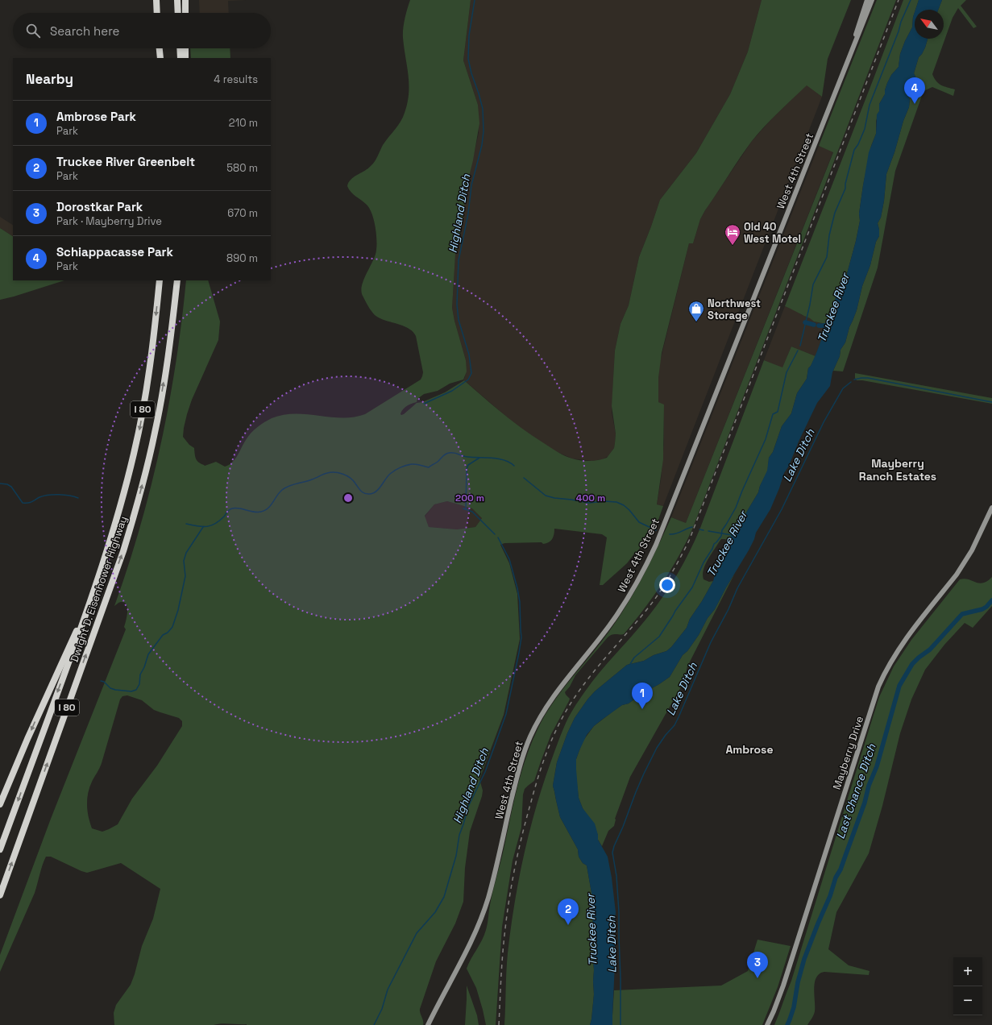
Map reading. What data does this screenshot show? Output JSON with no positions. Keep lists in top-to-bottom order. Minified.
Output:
{"streets":{"highway":["I 80","Dwight D. Eisenhower Highway"],"main road":["West 4th Street","Mayberry Drive"]},"districts":["Mayberry Ranch Estates","Ambrose"],"water":["Highland Ditch","Truckee River","Lake Ditch","Last Chance Ditch"],"places":{"hotel":["Old 40 West Motel"],"shop":["Northwest Storage"]},"north":"top left","page":{"search":"Search here","heading":["Nearby","4 results"],"pins":["4","1","2","3"],"list":[{"mark":"1","name":"Ambrose Park","note":"Park","value":"210 m"},{"mark":"2","name":"Truckee River Greenbelt","note":"Park","value":"580 m"},{"mark":"3","name":"Dorostkar Park","note":"Park · Mayberry Drive","value":"670 m"},{"mark":"4","name":"Schiappacasse Park","note":"Park","value":"890 m"}],"map_buttons":["+","−"]},"rings":["200 m","400 m"]}
